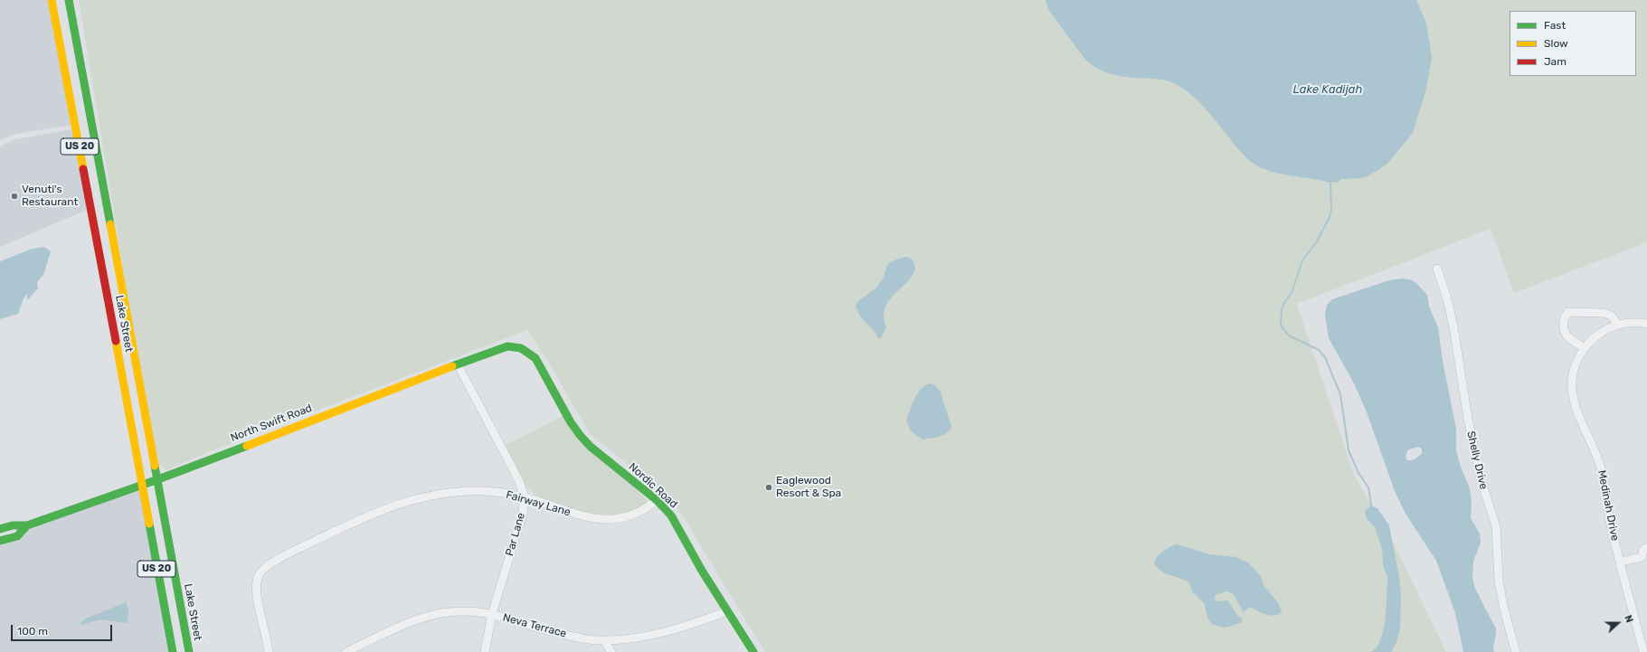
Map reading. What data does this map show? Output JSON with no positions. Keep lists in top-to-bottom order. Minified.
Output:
{"streets":{"main road":["US 20","Lake Street","North Swift Road","Nordic Road"],"street":["Shelly Drive","Fairway Lane","Medinah Drive","Par Lane","Neva Terrace"]},"crossings":[["Lake Street","North Swift Road"],["North Swift Road","Nordic Road"],["North Swift Road","Par Lane"],["Nordic Road","Fairway Lane"],["Nordic Road","Neva Terrace"],["Fairway Lane","Par Lane"],["Par Lane","Neva Terrace"]],"water":["Lake Kadijah"],"places":["Venuti's Restaurant","Eaglewood Resort & Spa"],"legend":["Fast","Slow","Jam"],"scale_bar":"100 m","north":"right"}
